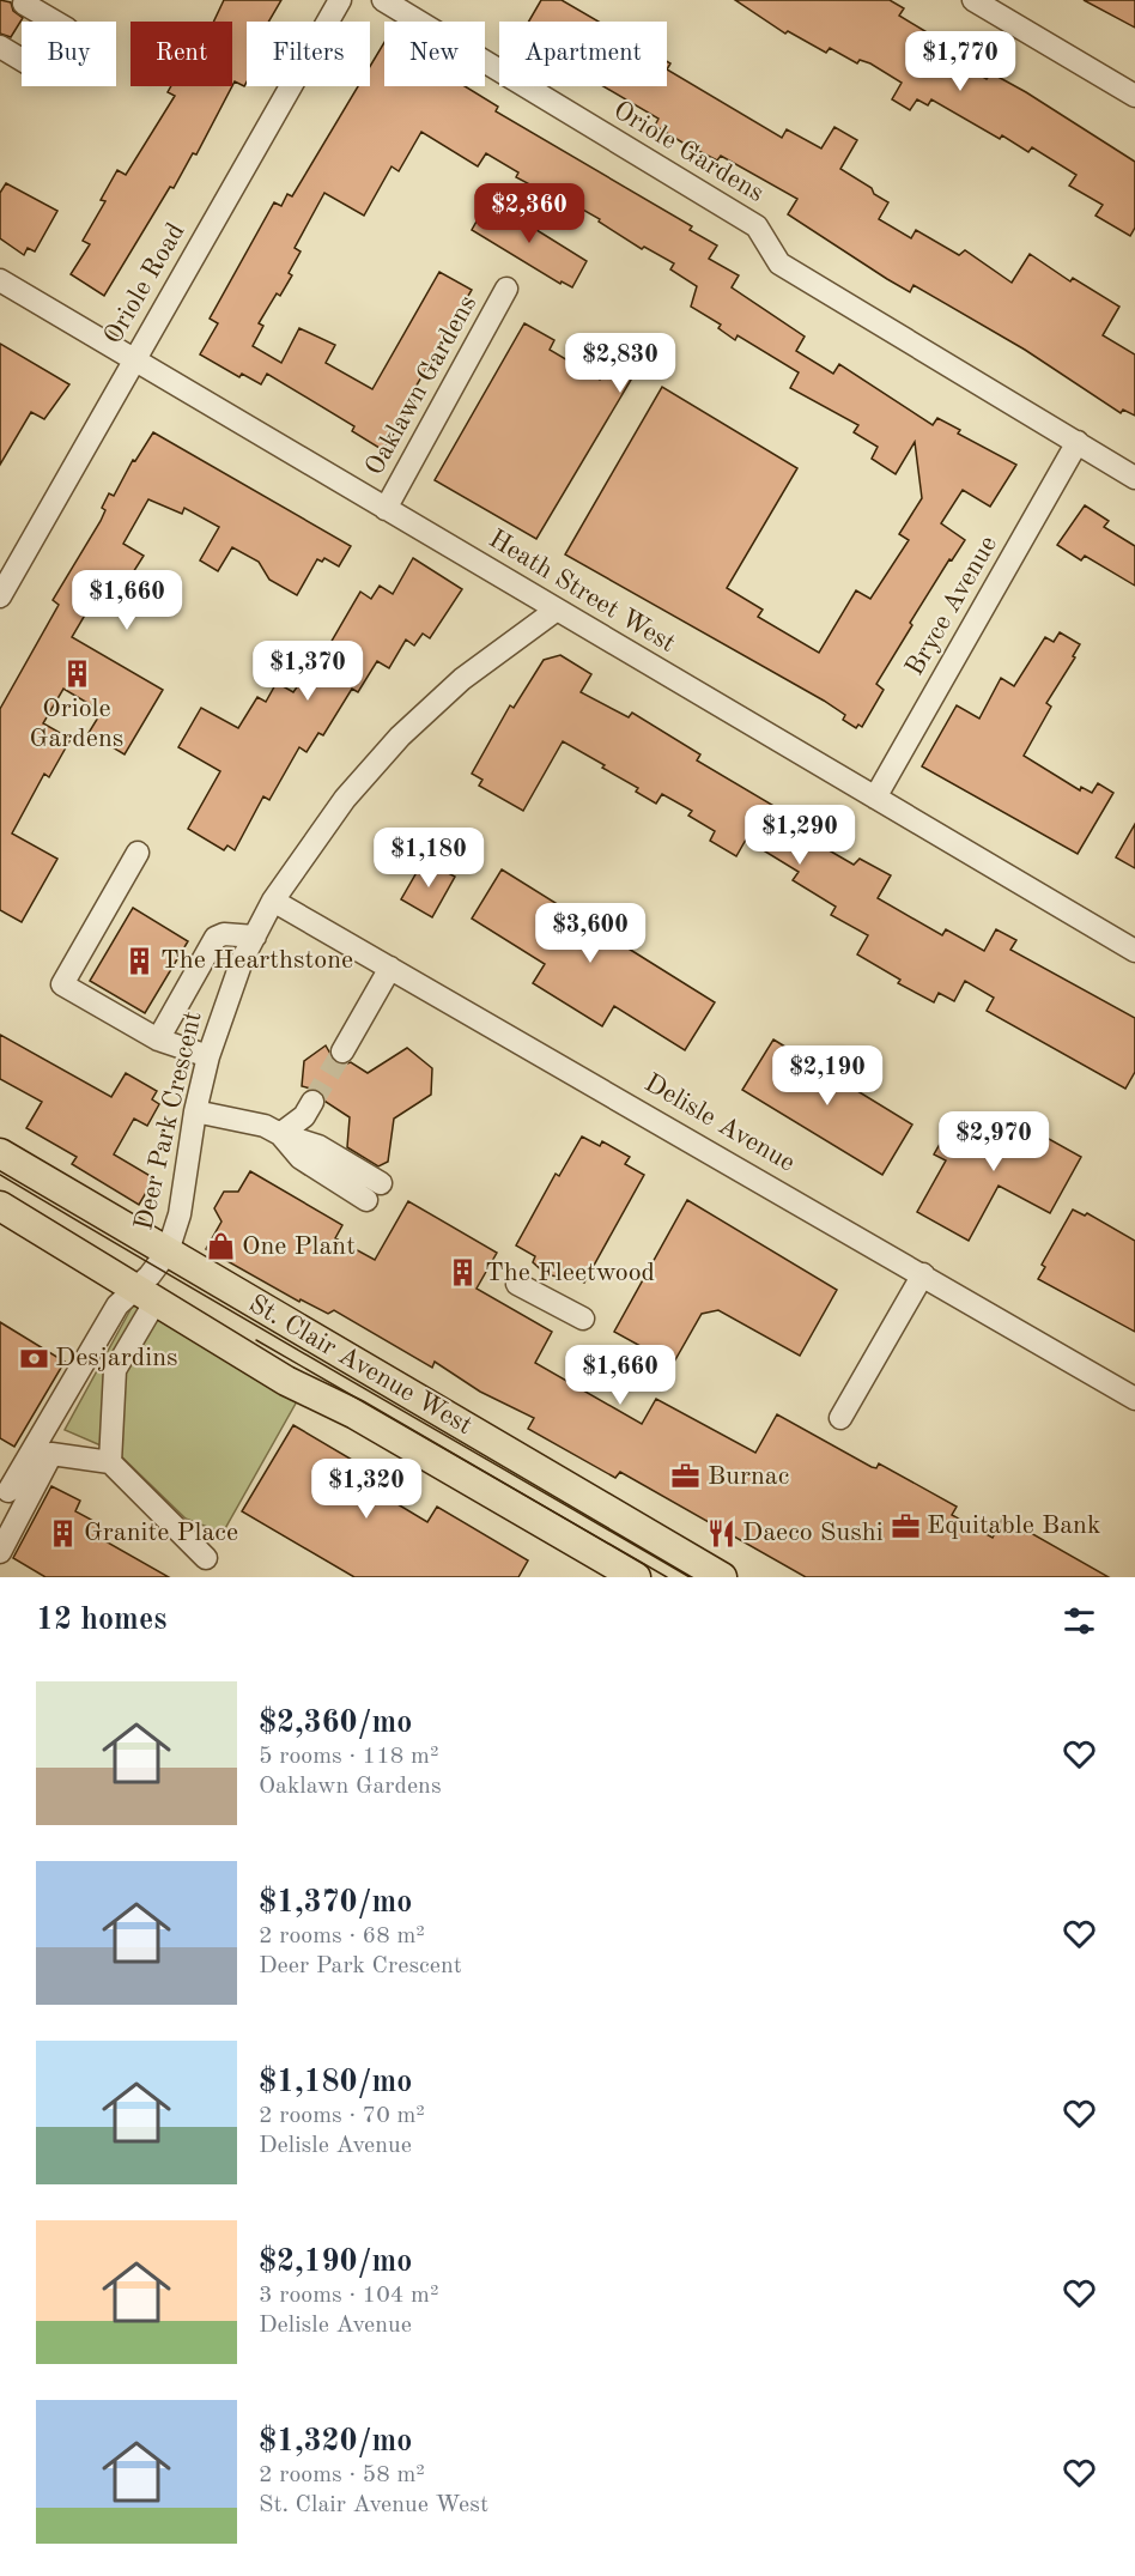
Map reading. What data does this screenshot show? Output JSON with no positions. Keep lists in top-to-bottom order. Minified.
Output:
{"streets":{"main road":["St. Clair Avenue West"],"street":["Oriole Gardens","Oriole Road","Oaklawn Gardens","Heath Street West","Bryce Avenue","Deer Park Crescent","Delisle Avenue"]},"crossings":[["Oriole Gardens","Bryce Avenue"],["Oriole Road","Heath Street West"],["Oaklawn Gardens","Heath Street West"],["Heath Street West","Bryce Avenue"],["Heath Street West","Deer Park Crescent"],["Deer Park Crescent","Delisle Avenue"],["Deer Park Crescent","St. Clair Avenue West"]],"places":{"building":["Oriole Gardens","The Hearthstone","The Fleetwood","Granite Place"],"shop":["One Plant"],"bank":["Desjardins"],"office":["Burnac","Equitable Bank"],"restaurant":["Daeco Sushi"]},"page":{"chip":["Buy","Rent","Filters","New","Apartment"],"price":["$1,770","$2,360","$2,830","$1,660","$1,370","$1,290","$1,180","$3,600","$2,190","$2,970","$1,660","$1,320"],"heading":"12 homes","list":[{"name":"$2,360/mo","note":"5 rooms · 118 m² · Oaklawn Gardens"},{"name":"$1,370/mo","note":"2 rooms · 68 m² · Deer Park Crescent"},{"name":"$1,180/mo","note":"2 rooms · 70 m² · Delisle Avenue"},{"name":"$2,190/mo","note":"3 rooms · 104 m² · Delisle Avenue"},{"name":"$1,320/mo","note":"2 rooms · 58 m² · St. Clair Avenue West"}]}}
